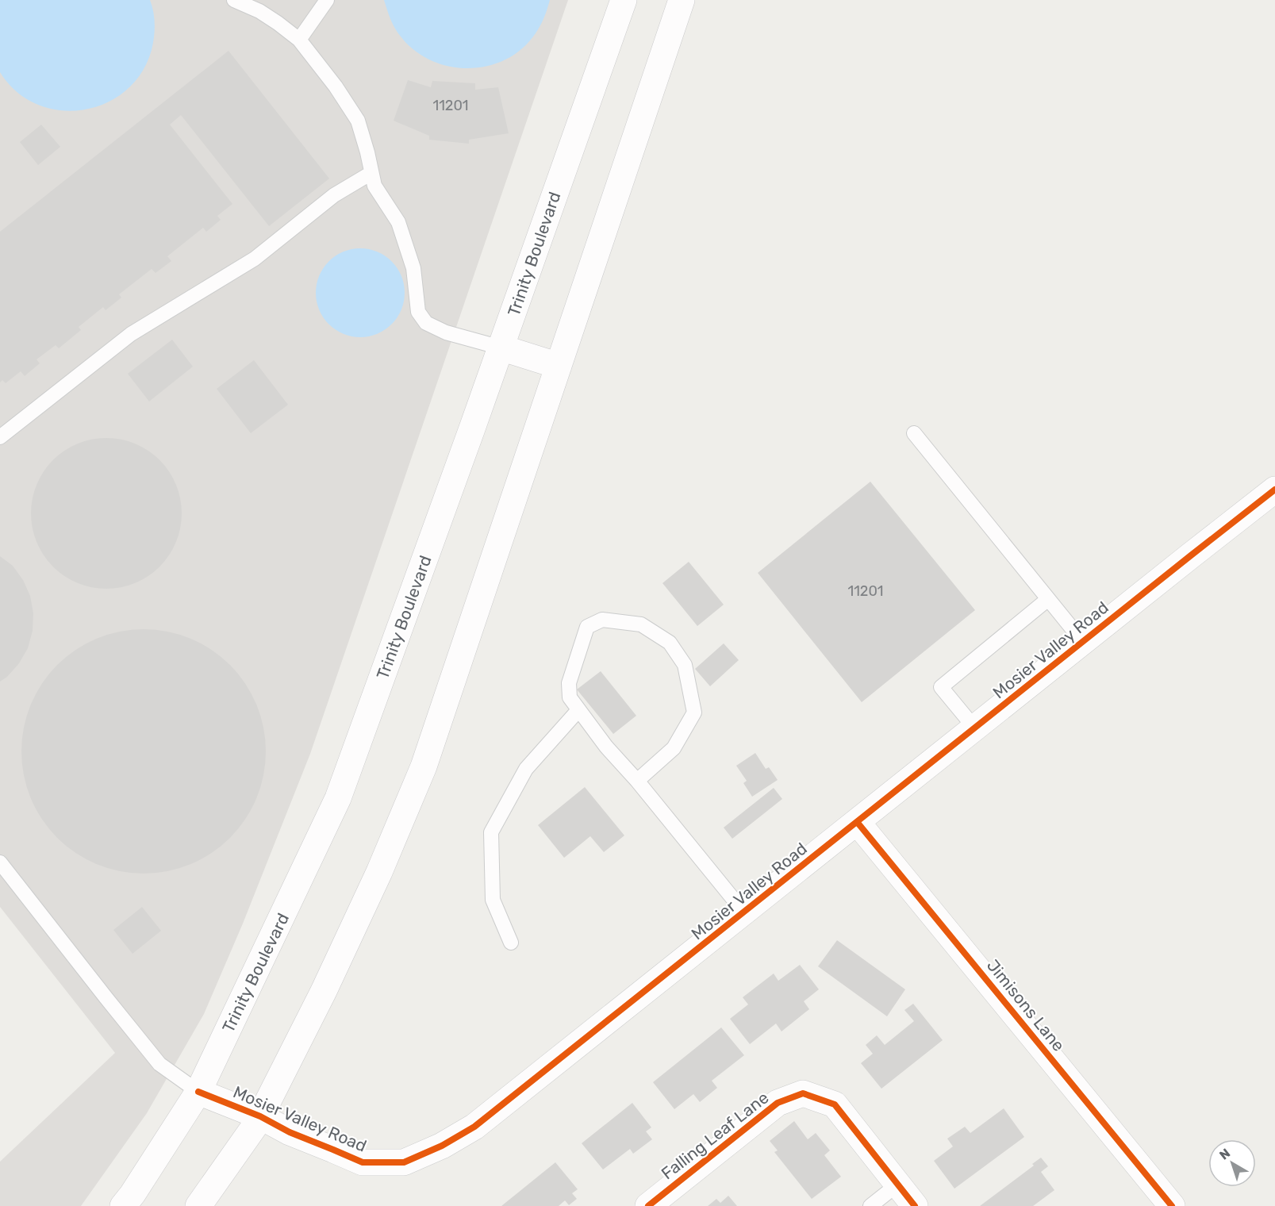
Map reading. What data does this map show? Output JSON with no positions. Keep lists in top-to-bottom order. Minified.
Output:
{"streets":{"main road":["Trinity Boulevard","Mosier Valley Road","Jimisons Lane","Falling Leaf Lane"]},"crossings":[["Trinity Boulevard","Mosier Valley Road"],["Mosier Valley Road","Jimisons Lane"]],"house_numbers":["11201","11201"],"north":"top left"}
